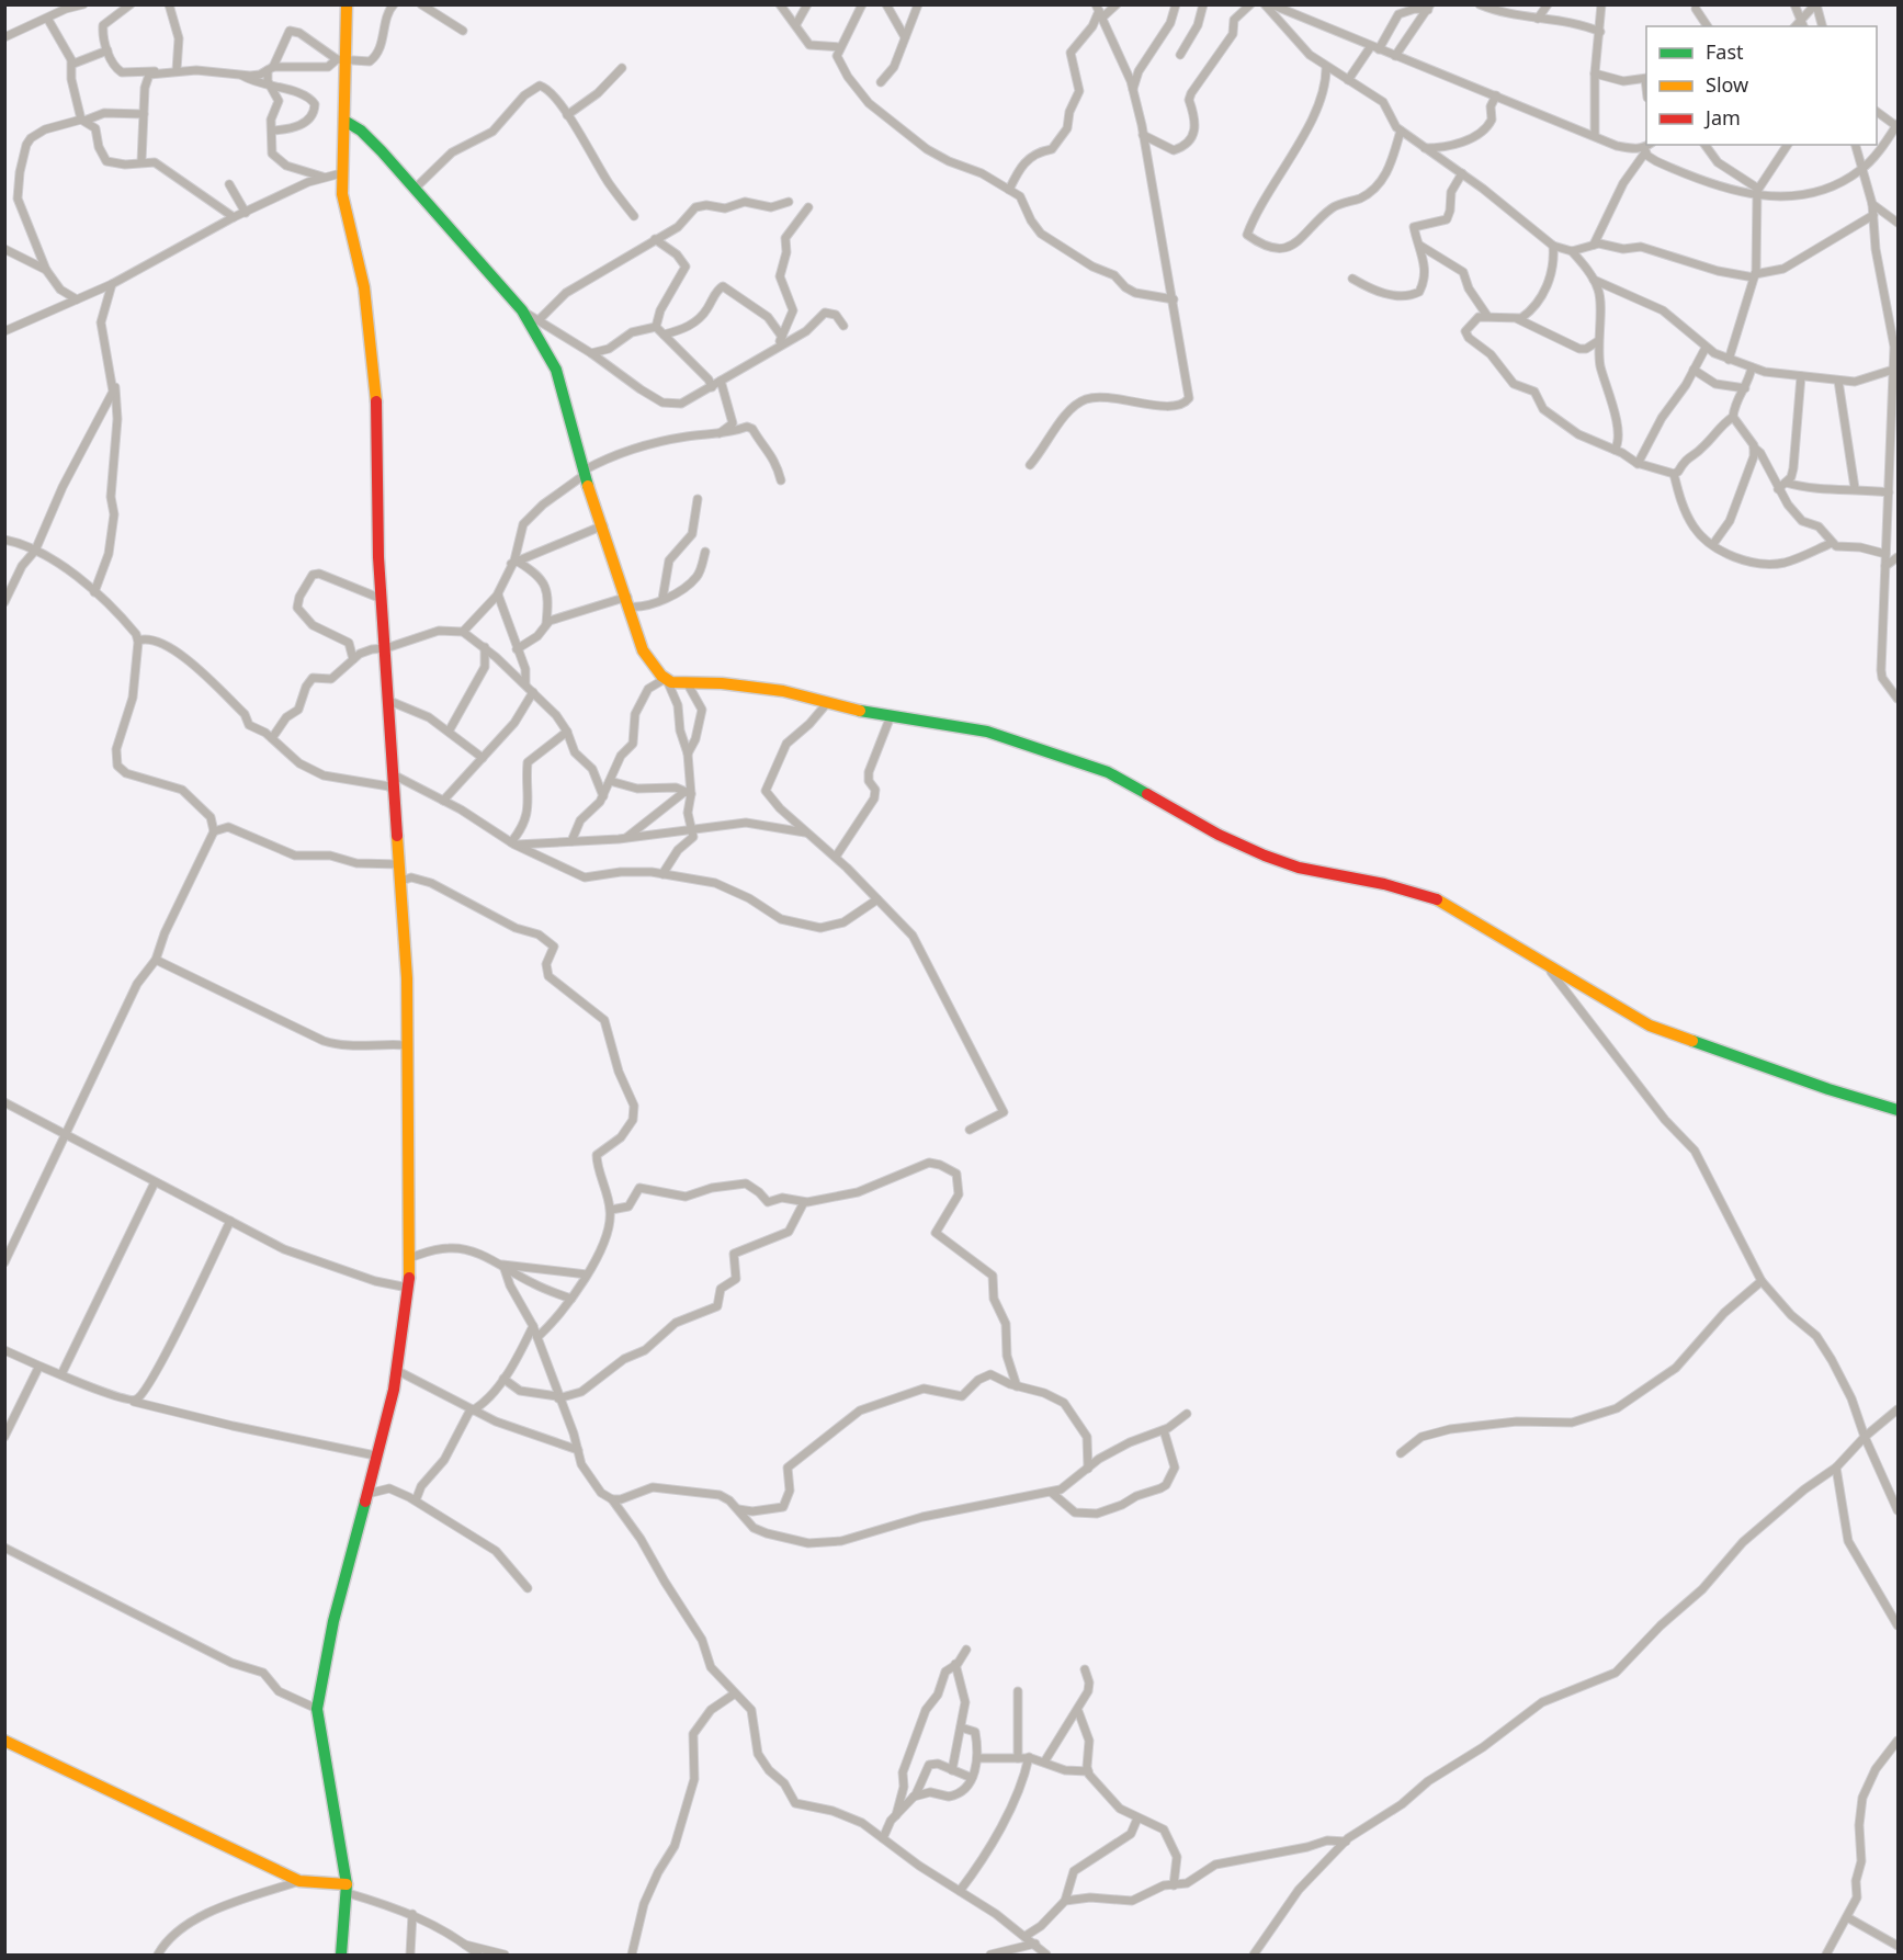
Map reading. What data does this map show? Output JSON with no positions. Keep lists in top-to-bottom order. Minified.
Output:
{"legend":["Fast","Slow","Jam"]}
